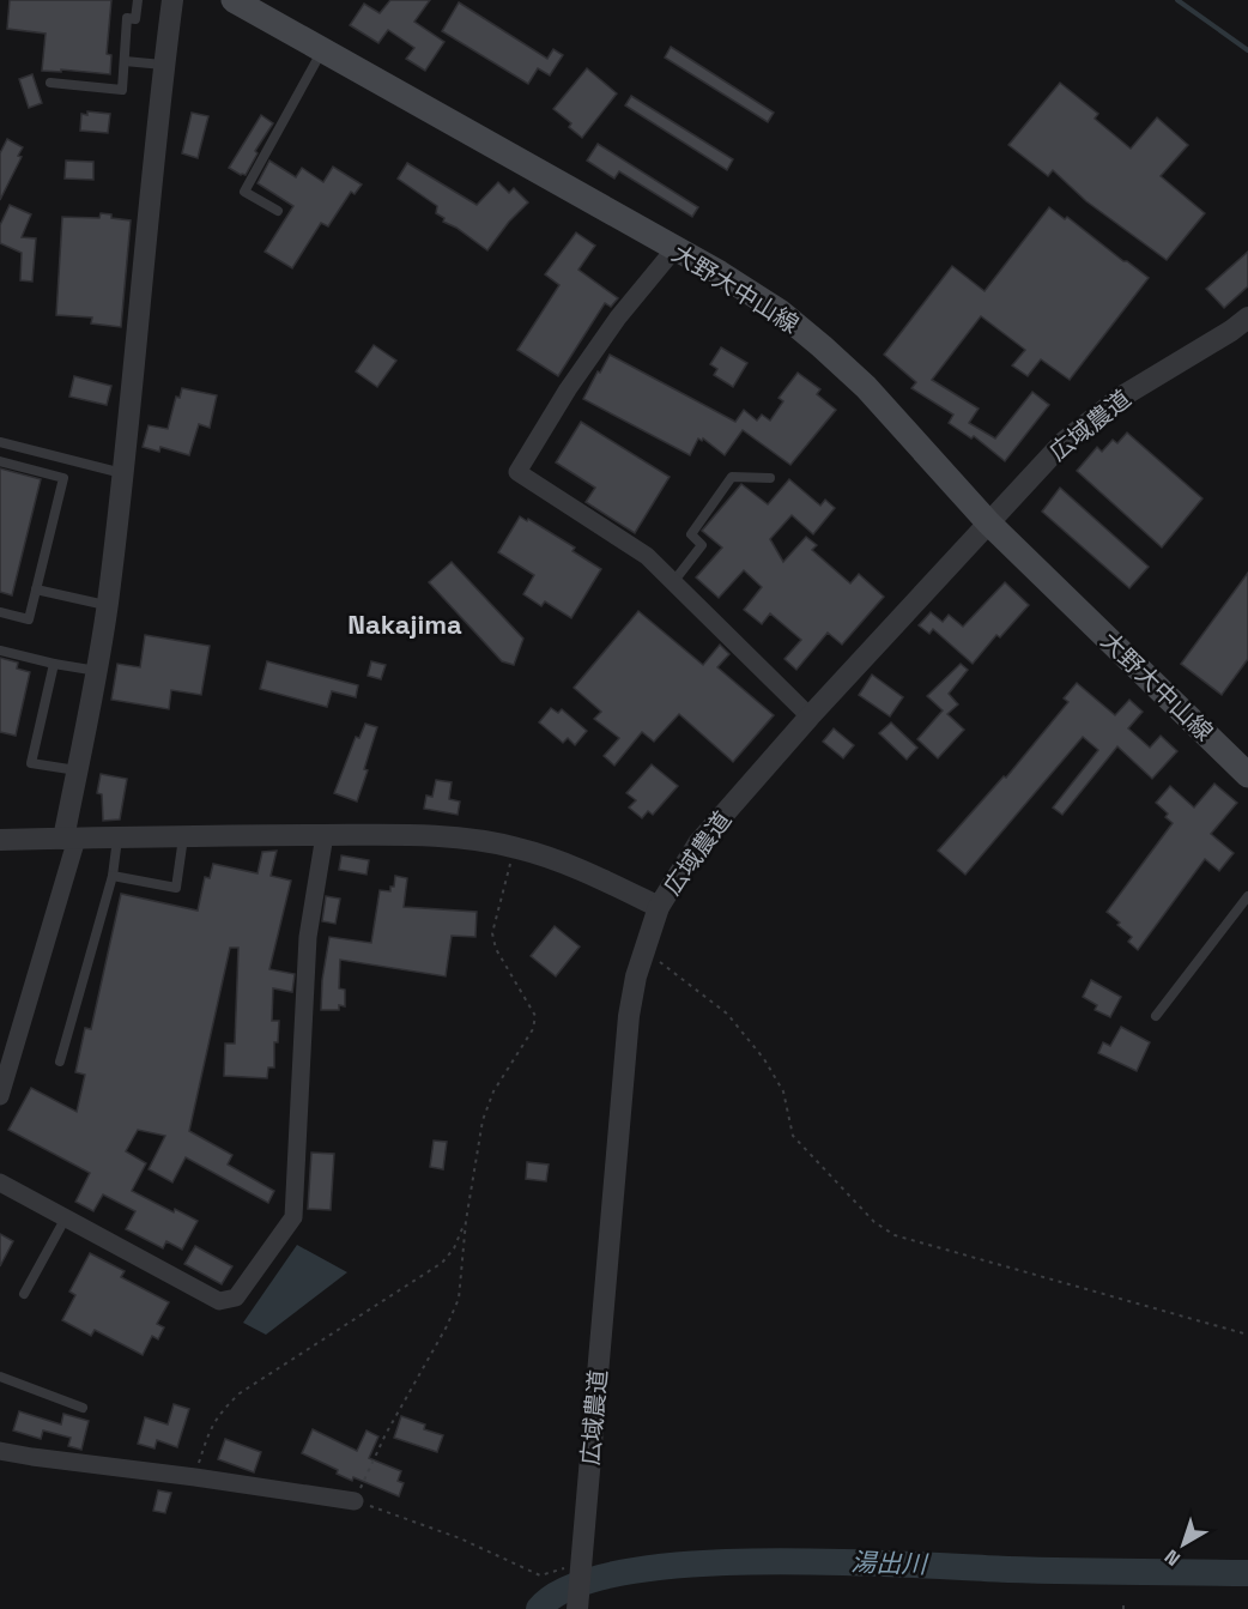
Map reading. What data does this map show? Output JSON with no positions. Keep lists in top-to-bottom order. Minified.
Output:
{"streets":{"main road":["大野大中山線"],"street":["広域農道"]},"crossings":[["大野大中山線","広域農道"]],"districts":["Nakajima"],"water":["湯出川"],"north":"bottom left"}
